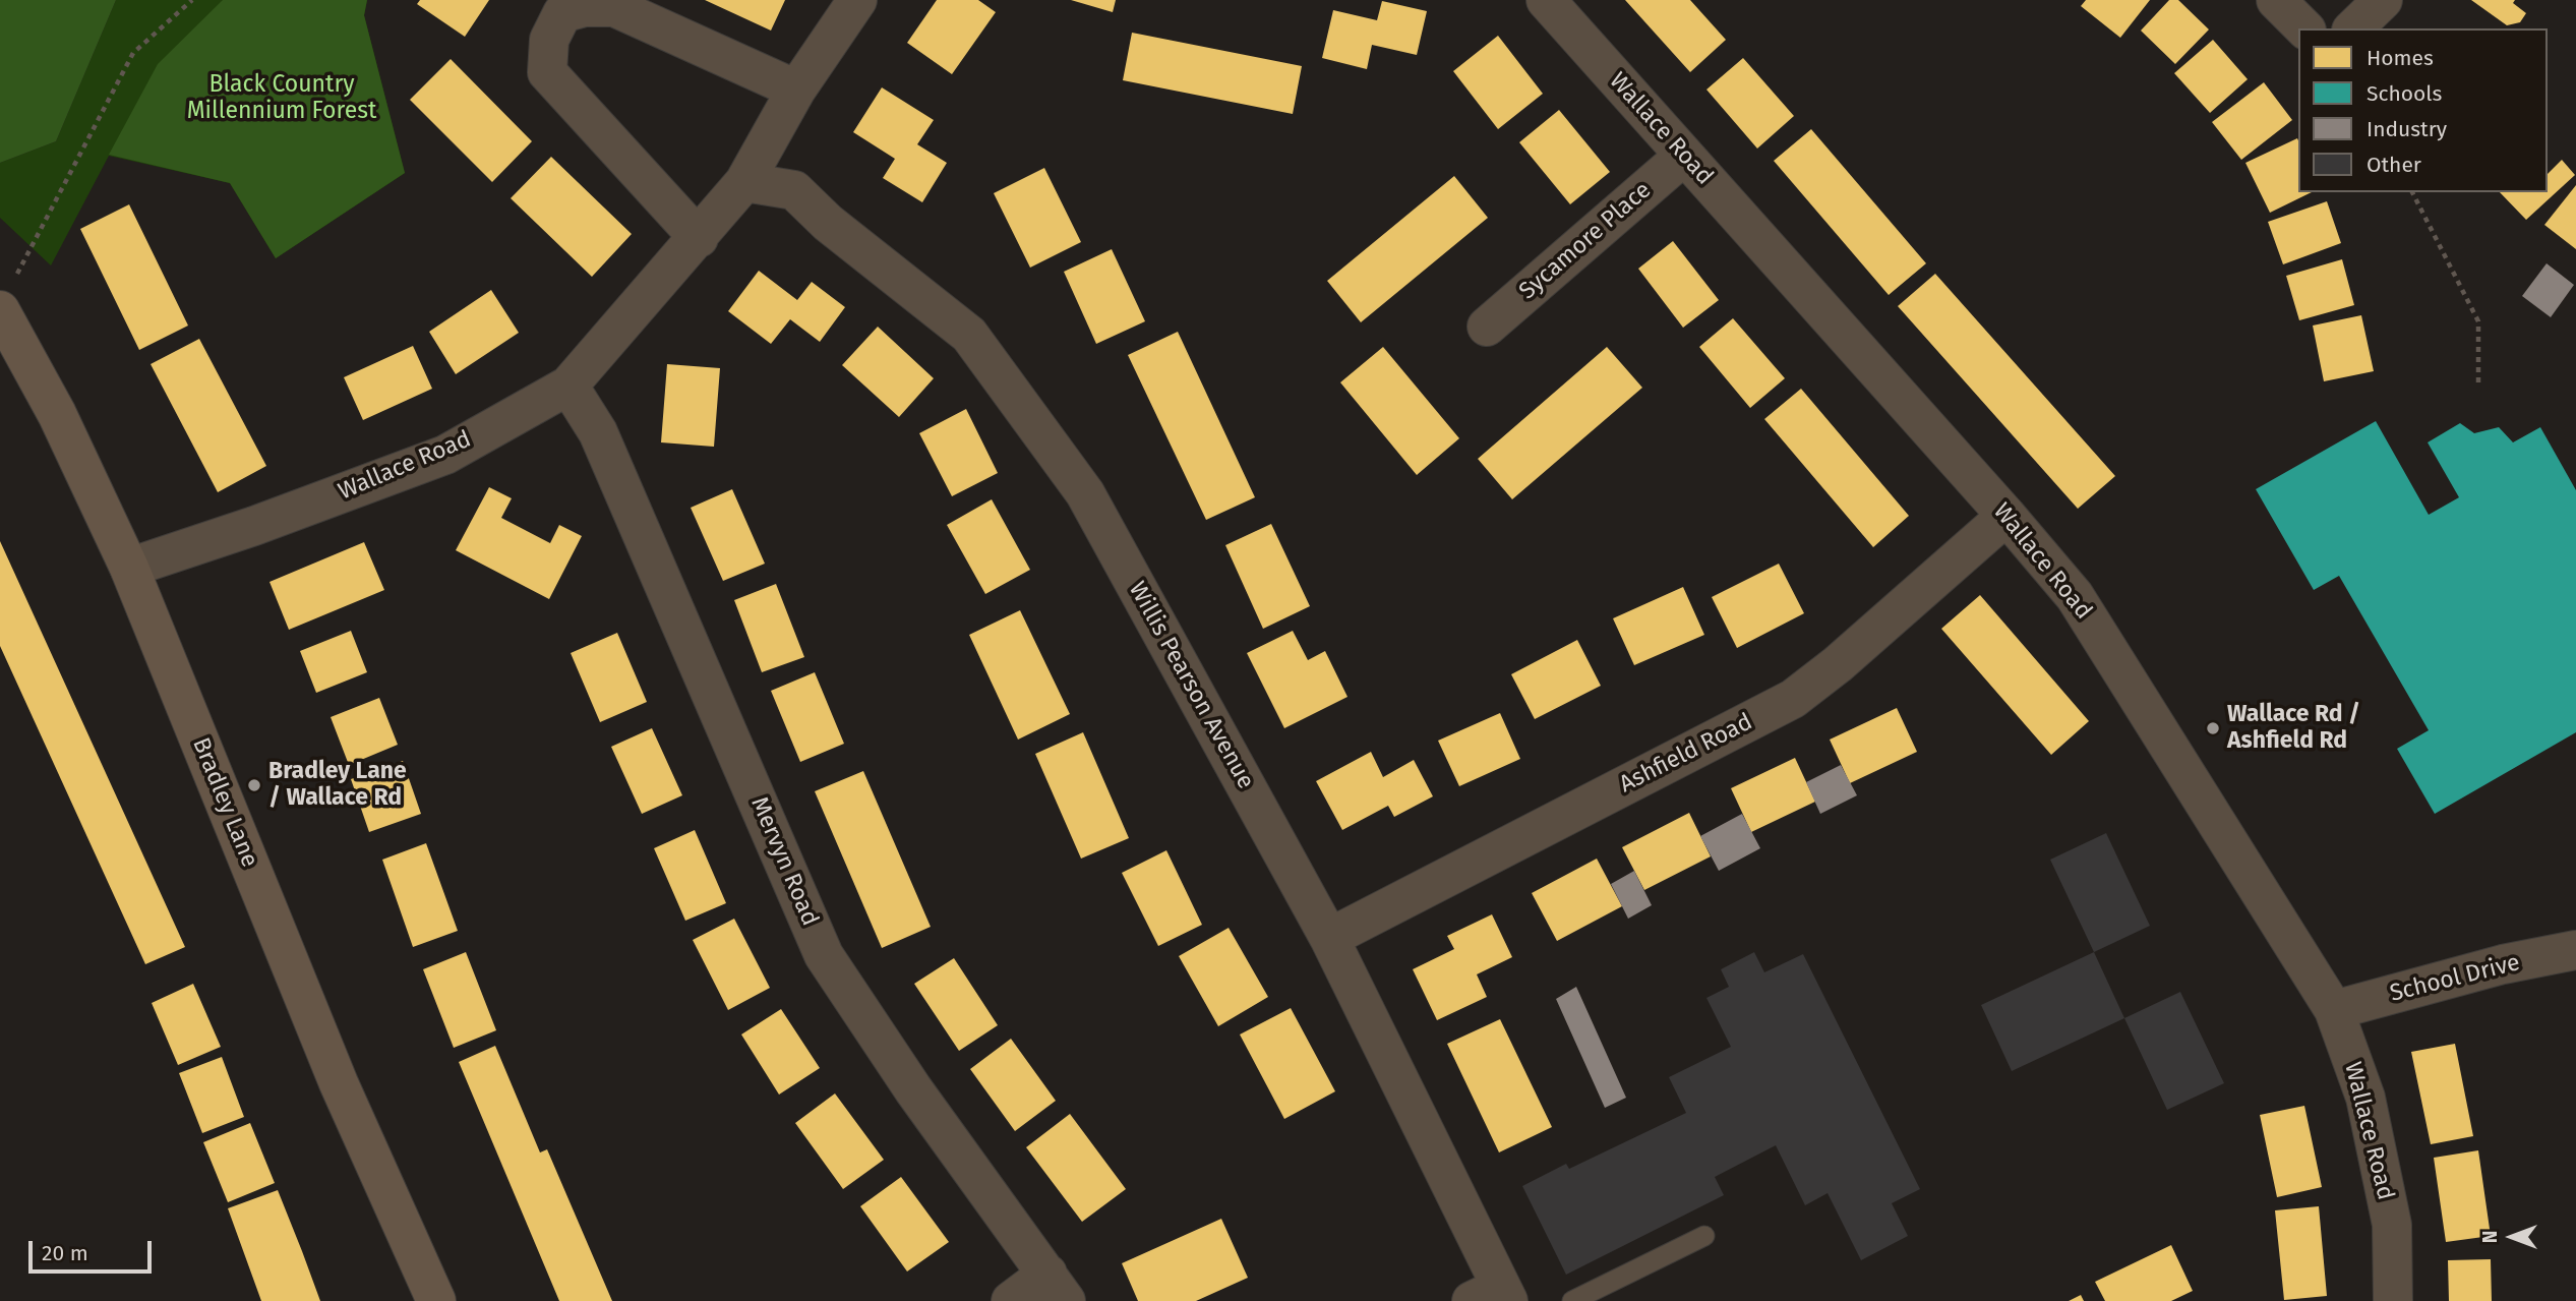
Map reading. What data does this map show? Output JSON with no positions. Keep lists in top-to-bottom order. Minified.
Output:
{"streets":{"street":["Wallace Road","Sycamore Place","Willis Pearson Avenue","Ashfield Road","Bradley Lane","Mervyn Road","School Drive"]},"crossings":[["Wallace Road","Sycamore Place"],["Wallace Road","Willis Pearson Avenue"],["Wallace Road","Ashfield Road"],["Wallace Road","Bradley Lane"],["Wallace Road","Mervyn Road"],["Wallace Road","School Drive"],["Willis Pearson Avenue","Ashfield Road"]],"parks":["Black Country Millennium Forest"],"places":["Wallace Rd / Ashfield Rd","Bradley Lane / Wallace Rd"],"legend":["Homes","Schools","Industry","Other"],"scale_bar":"20 m","north":"left"}
